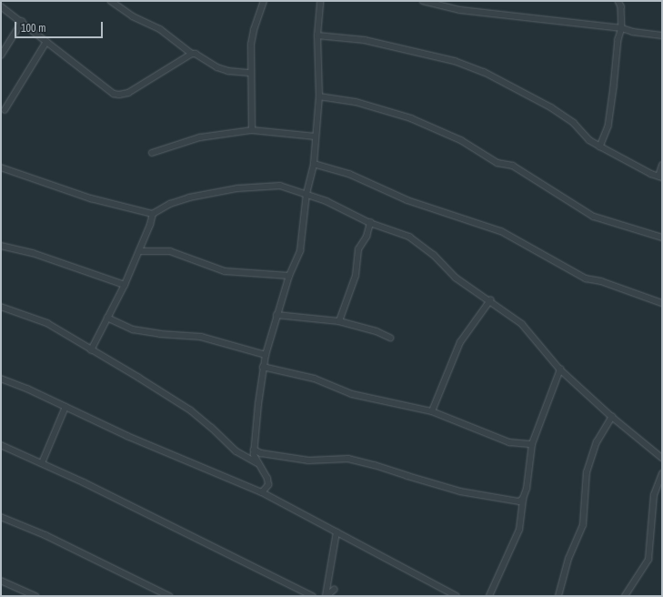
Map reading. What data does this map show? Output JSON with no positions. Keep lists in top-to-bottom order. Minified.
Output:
{"scale_bar":"100 m"}
